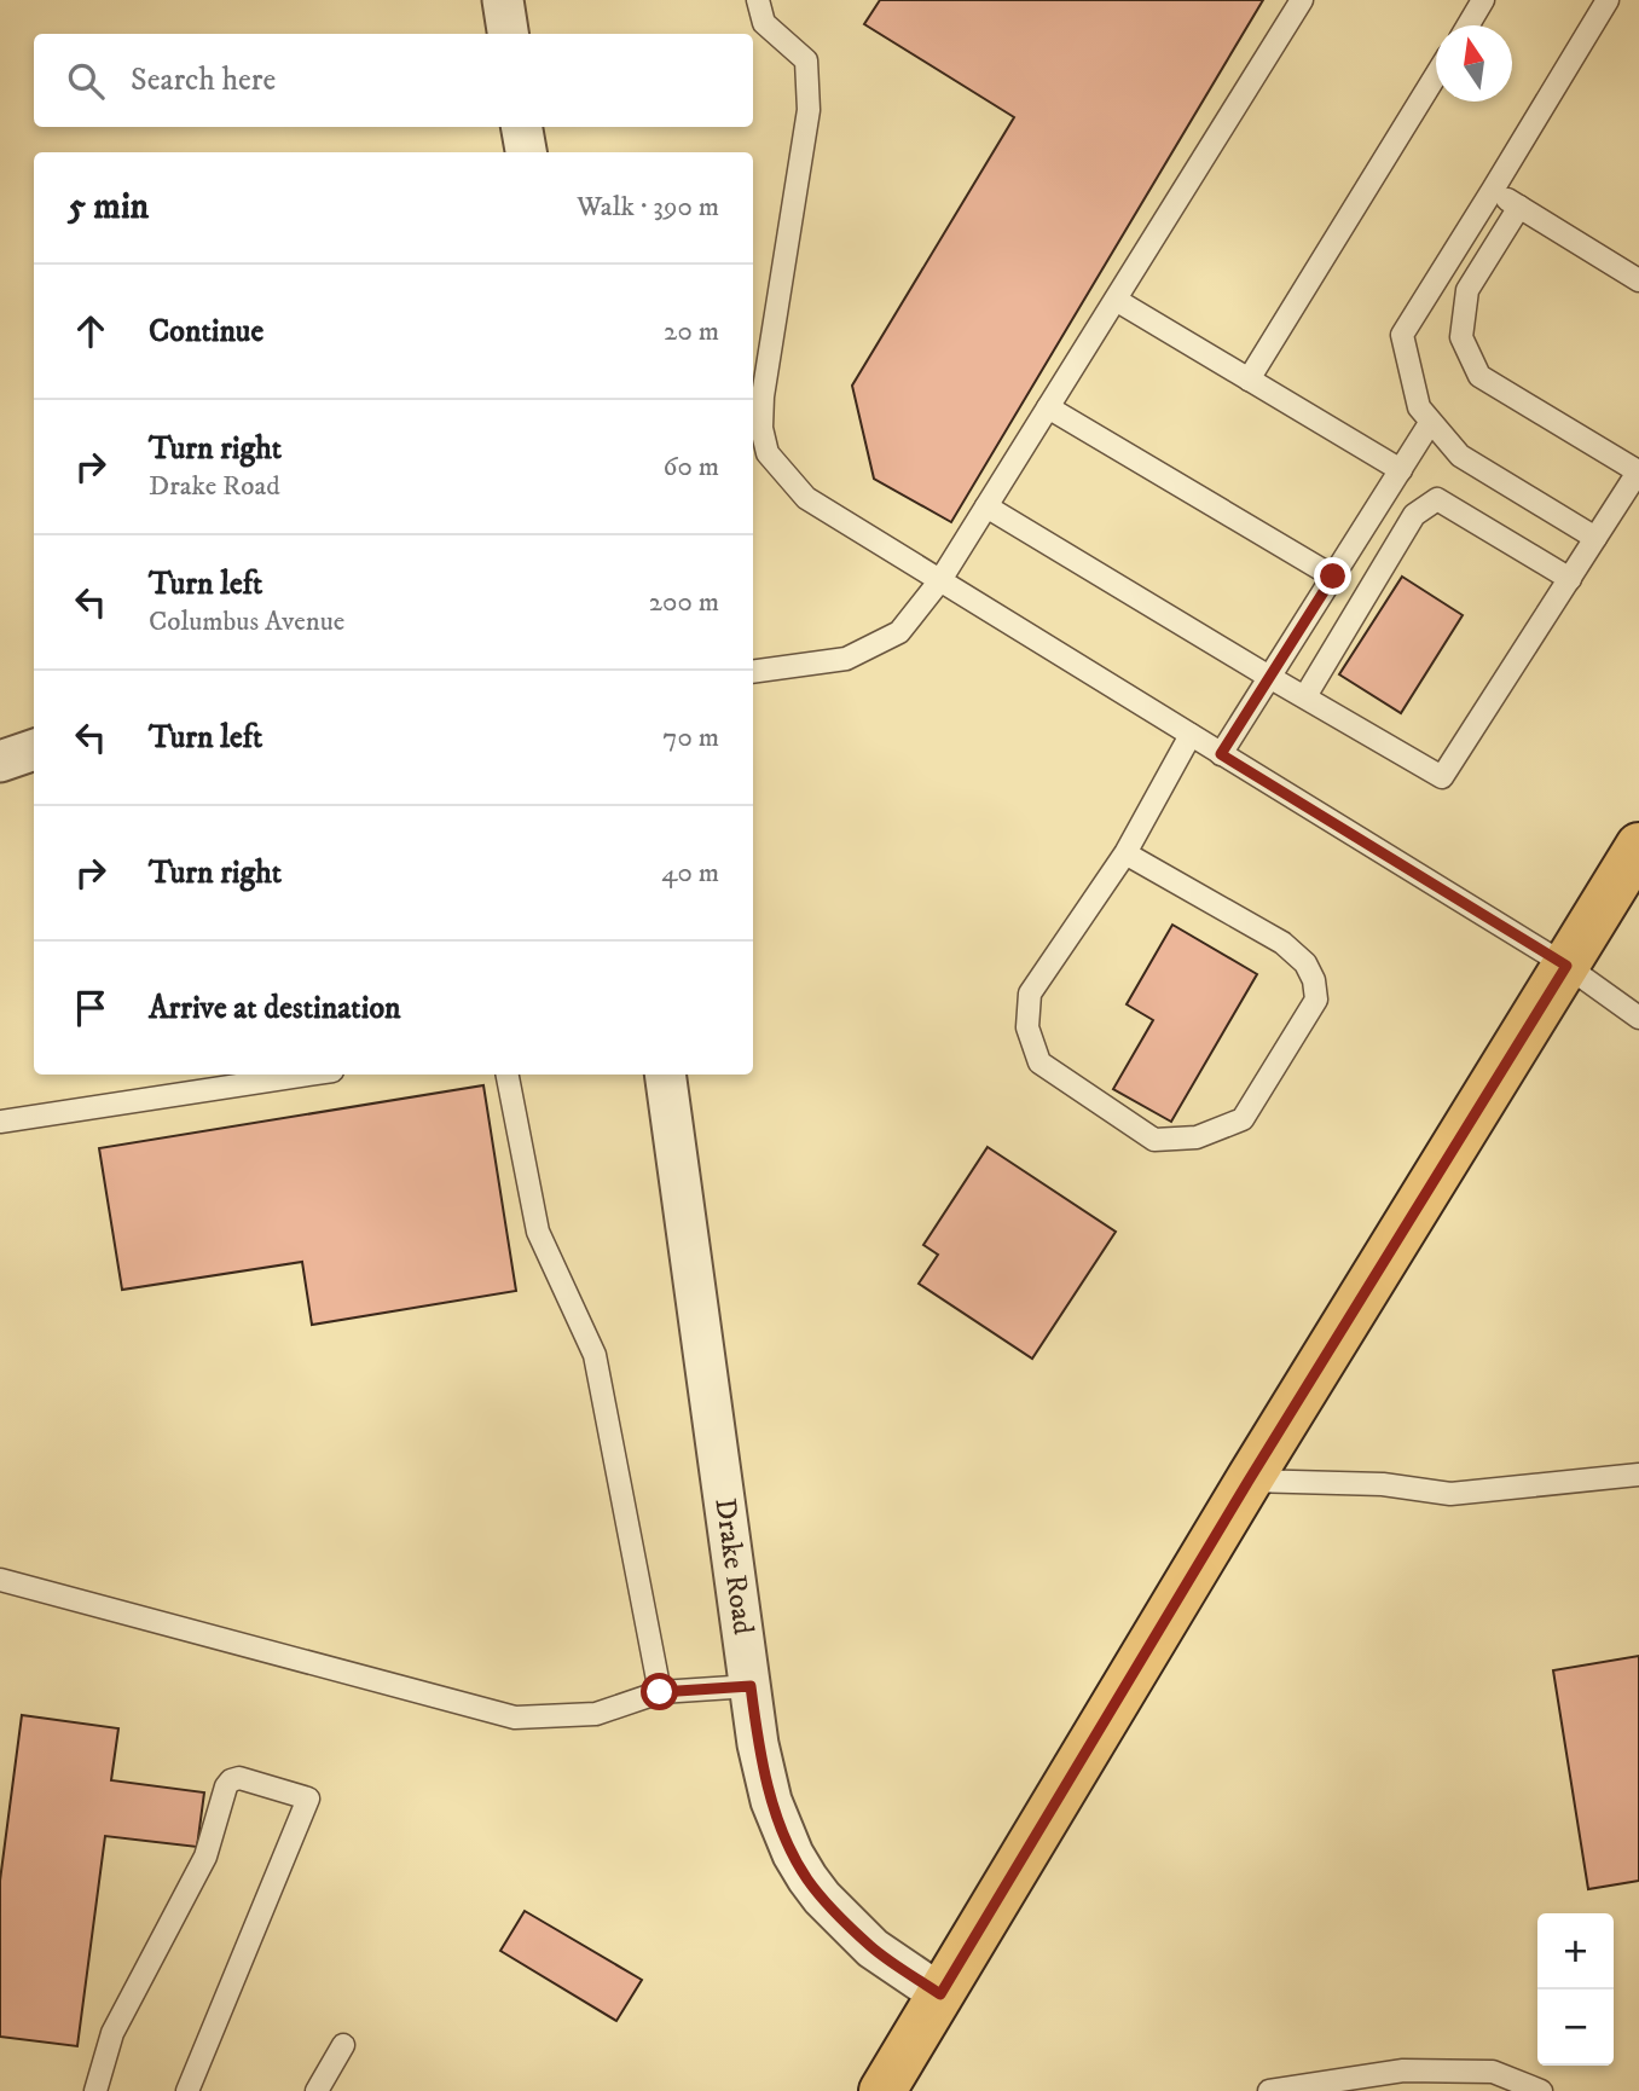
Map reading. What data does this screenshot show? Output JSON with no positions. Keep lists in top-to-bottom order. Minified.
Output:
{"streets":{"street":["Drake Road"]},"north":"top","page":{"search":"Search here","heading":["5 min","Walk · 390 m"],"list":[["Continue","20 m"],["Turn right","Drake Road","60 m"],["Turn left","Columbus Avenue","200 m"],["Turn left","70 m"],["Turn right","40 m"],"Arrive at destination"],"map_buttons":["+","−"]}}
